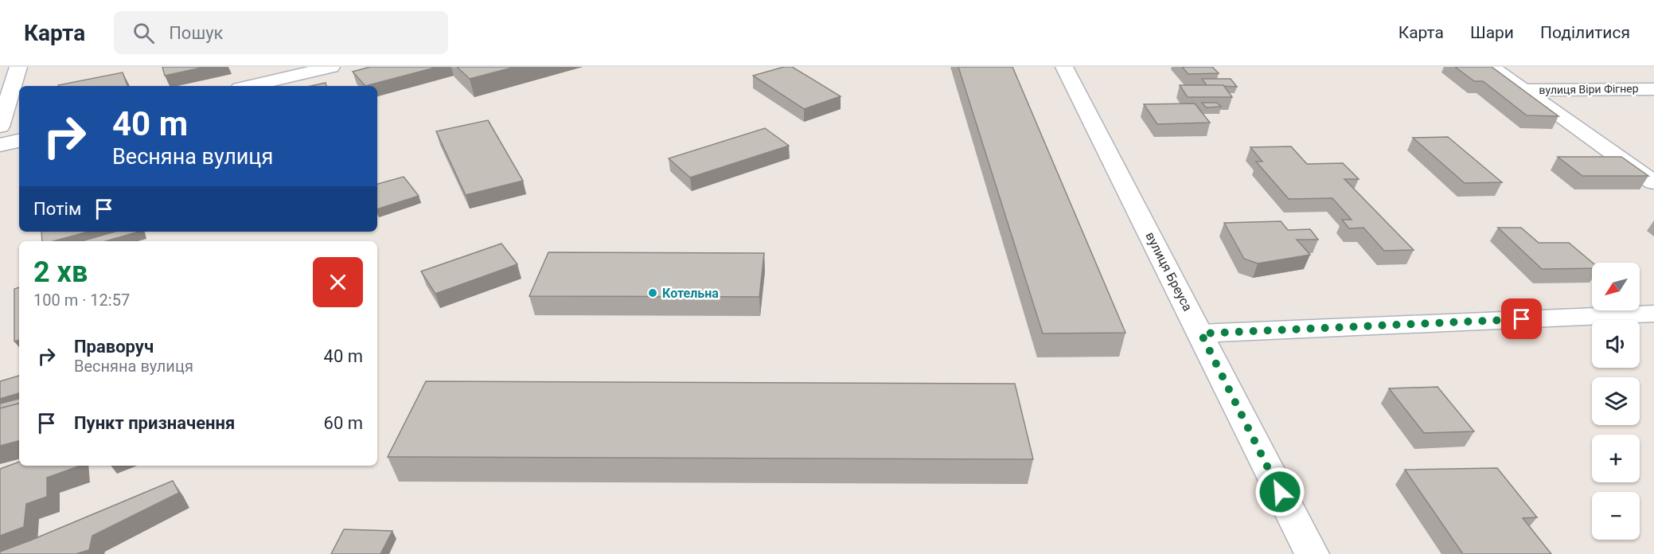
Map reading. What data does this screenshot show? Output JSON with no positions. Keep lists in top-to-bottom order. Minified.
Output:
{"streets":{"street":["вулиця Віри Фігнер","вулиця Бреуса"]},"places":["Котельна"],"north":"bottom left","page":{"header":"Карта","search":"Пошук","nav":["Карта","Шари","Поділитися"],"turn":["40 m","Весняна вулиця"],"then":"Потім","heading":["2 хв","100 m · 12:57"],"map_buttons":["+","−"],"list":[{"name":"Праворуч","note":"Весняна вулиця","value":"40 m"},{"name":"Пункт призначення","value":"60 m"}]}}
